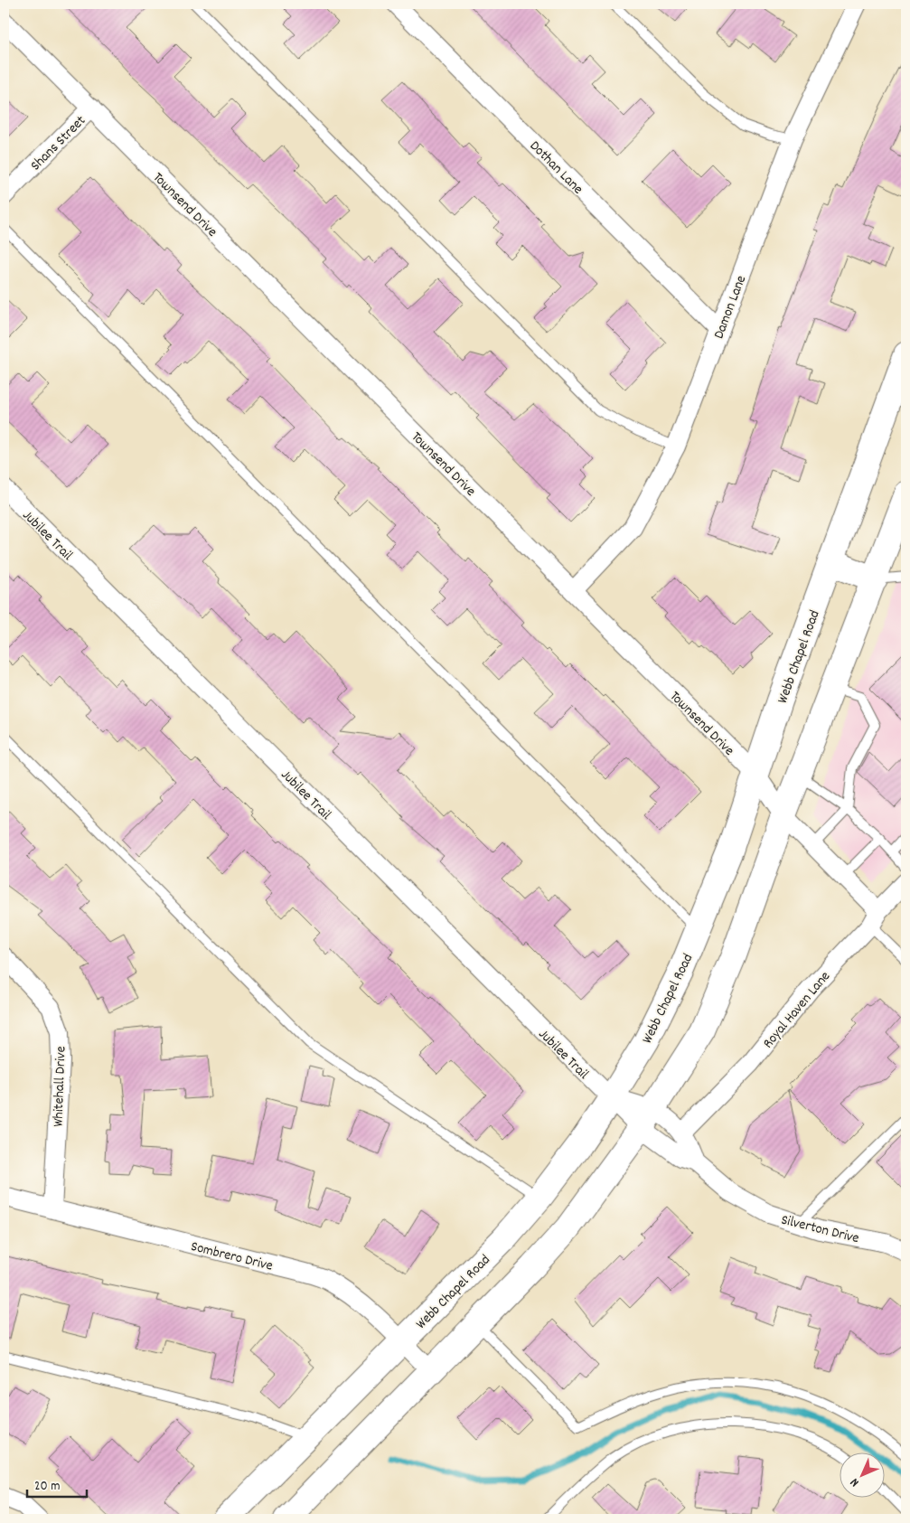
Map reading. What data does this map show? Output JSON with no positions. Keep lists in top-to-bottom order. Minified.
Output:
{"streets":{"main road":["Webb Chapel Road"],"street":["Shans Street","Dothan Lane","Townsend Drive","Damon Lane","Jubilee Trail","Royal Haven Lane","Whitehall Drive","Silverton Drive","Sombrero Drive"]},"crossings":[["Shans Street","Townsend Drive"],["Dothan Lane","Damon Lane"],["Townsend Drive","Damon Lane"],["Townsend Drive","Webb Chapel Road"],["Townsend Drive","Royal Haven Lane"],["Jubilee Trail","Webb Chapel Road"],["Jubilee Trail","Silverton Drive"],["Webb Chapel Road","Silverton Drive"],["Webb Chapel Road","Sombrero Drive"],["Royal Haven Lane","Silverton Drive"],["Whitehall Drive","Sombrero Drive"]],"scale_bar":"20 m","north":"bottom left"}
